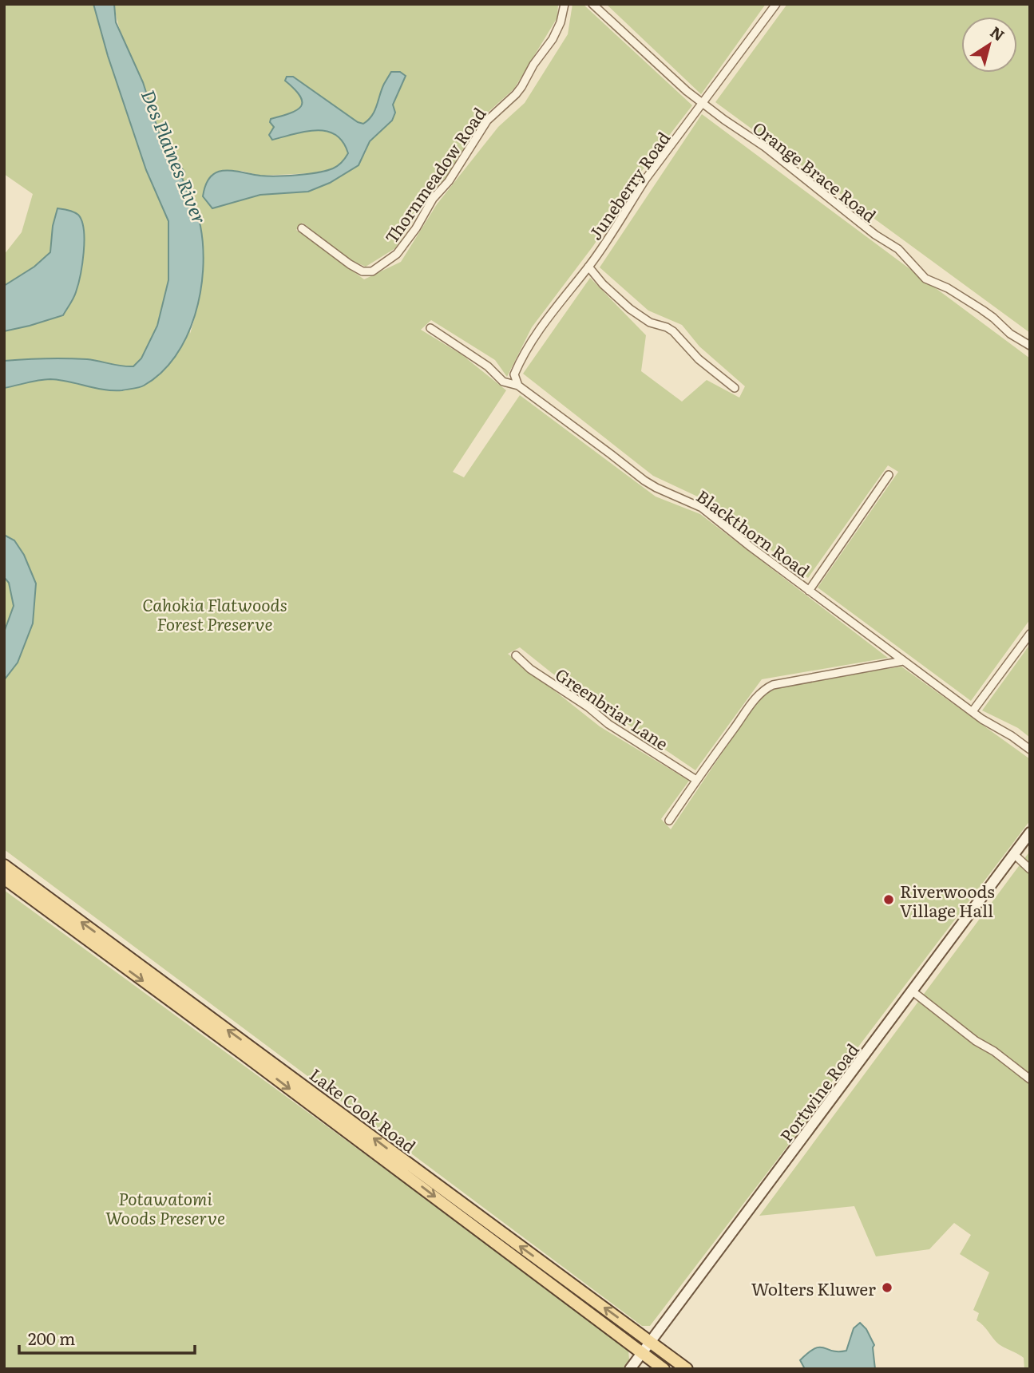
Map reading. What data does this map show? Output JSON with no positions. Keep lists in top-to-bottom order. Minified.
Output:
{"streets":{"main road":["Lake Cook Road"],"street":["Orange Brace Road","Thornmeadow Road","Juneberry Road","Blackthorn Road","Greenbriar Lane","Portwine Road"]},"crossings":[["Orange Brace Road","Juneberry Road"],["Juneberry Road","Blackthorn Road"],["Portwine Road","Lake Cook Road"]],"water":["Des Plaines River"],"parks":["Cahokia Flatwoods Forest Preserve","Potawatomi Woods Preserve"],"places":["Riverwoods Village Hall","Wolters Kluwer"],"scale_bar":"200 m","north":"top right"}
